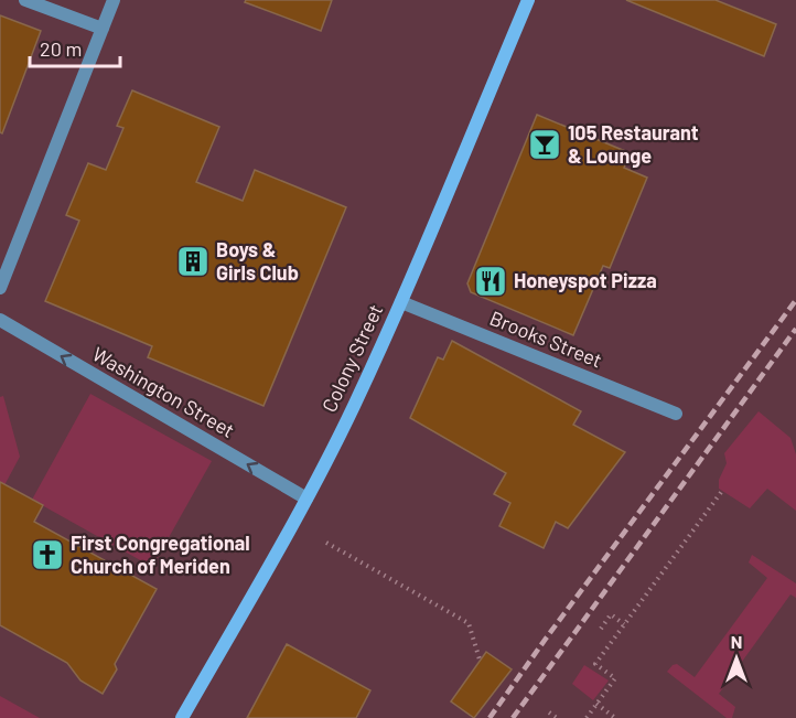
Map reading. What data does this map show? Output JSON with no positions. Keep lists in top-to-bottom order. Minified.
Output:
{"streets":{"main road":["Colony Street"],"street":["Brooks Street","Washington Street"]},"crossings":[["Brooks Street","Colony Street"],["Colony Street","Washington Street"]],"one_way":["Washington Street"],"places":{"bar":["105 Restaurant & Lounge"],"building":["Boys & Girls Club"],"restaurant":["Honeyspot Pizza"],"church":["First Congregational Church of Meriden"]},"scale_bar":"20 m","north":"top"}
